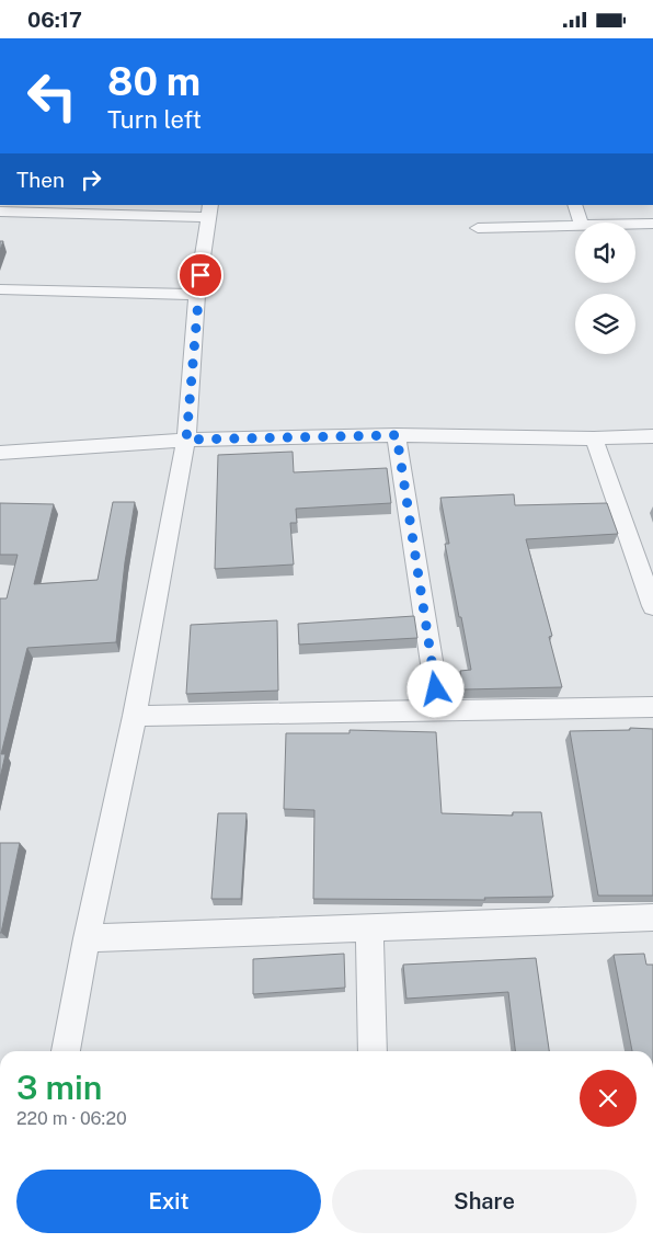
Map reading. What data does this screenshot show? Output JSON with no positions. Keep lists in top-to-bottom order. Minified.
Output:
{"page":{"status":"06:17","turn":["80 m","Turn left"],"then":"Then","heading":["3 min","220 m · 06:20"],"buttons":["Exit","Share"]}}
